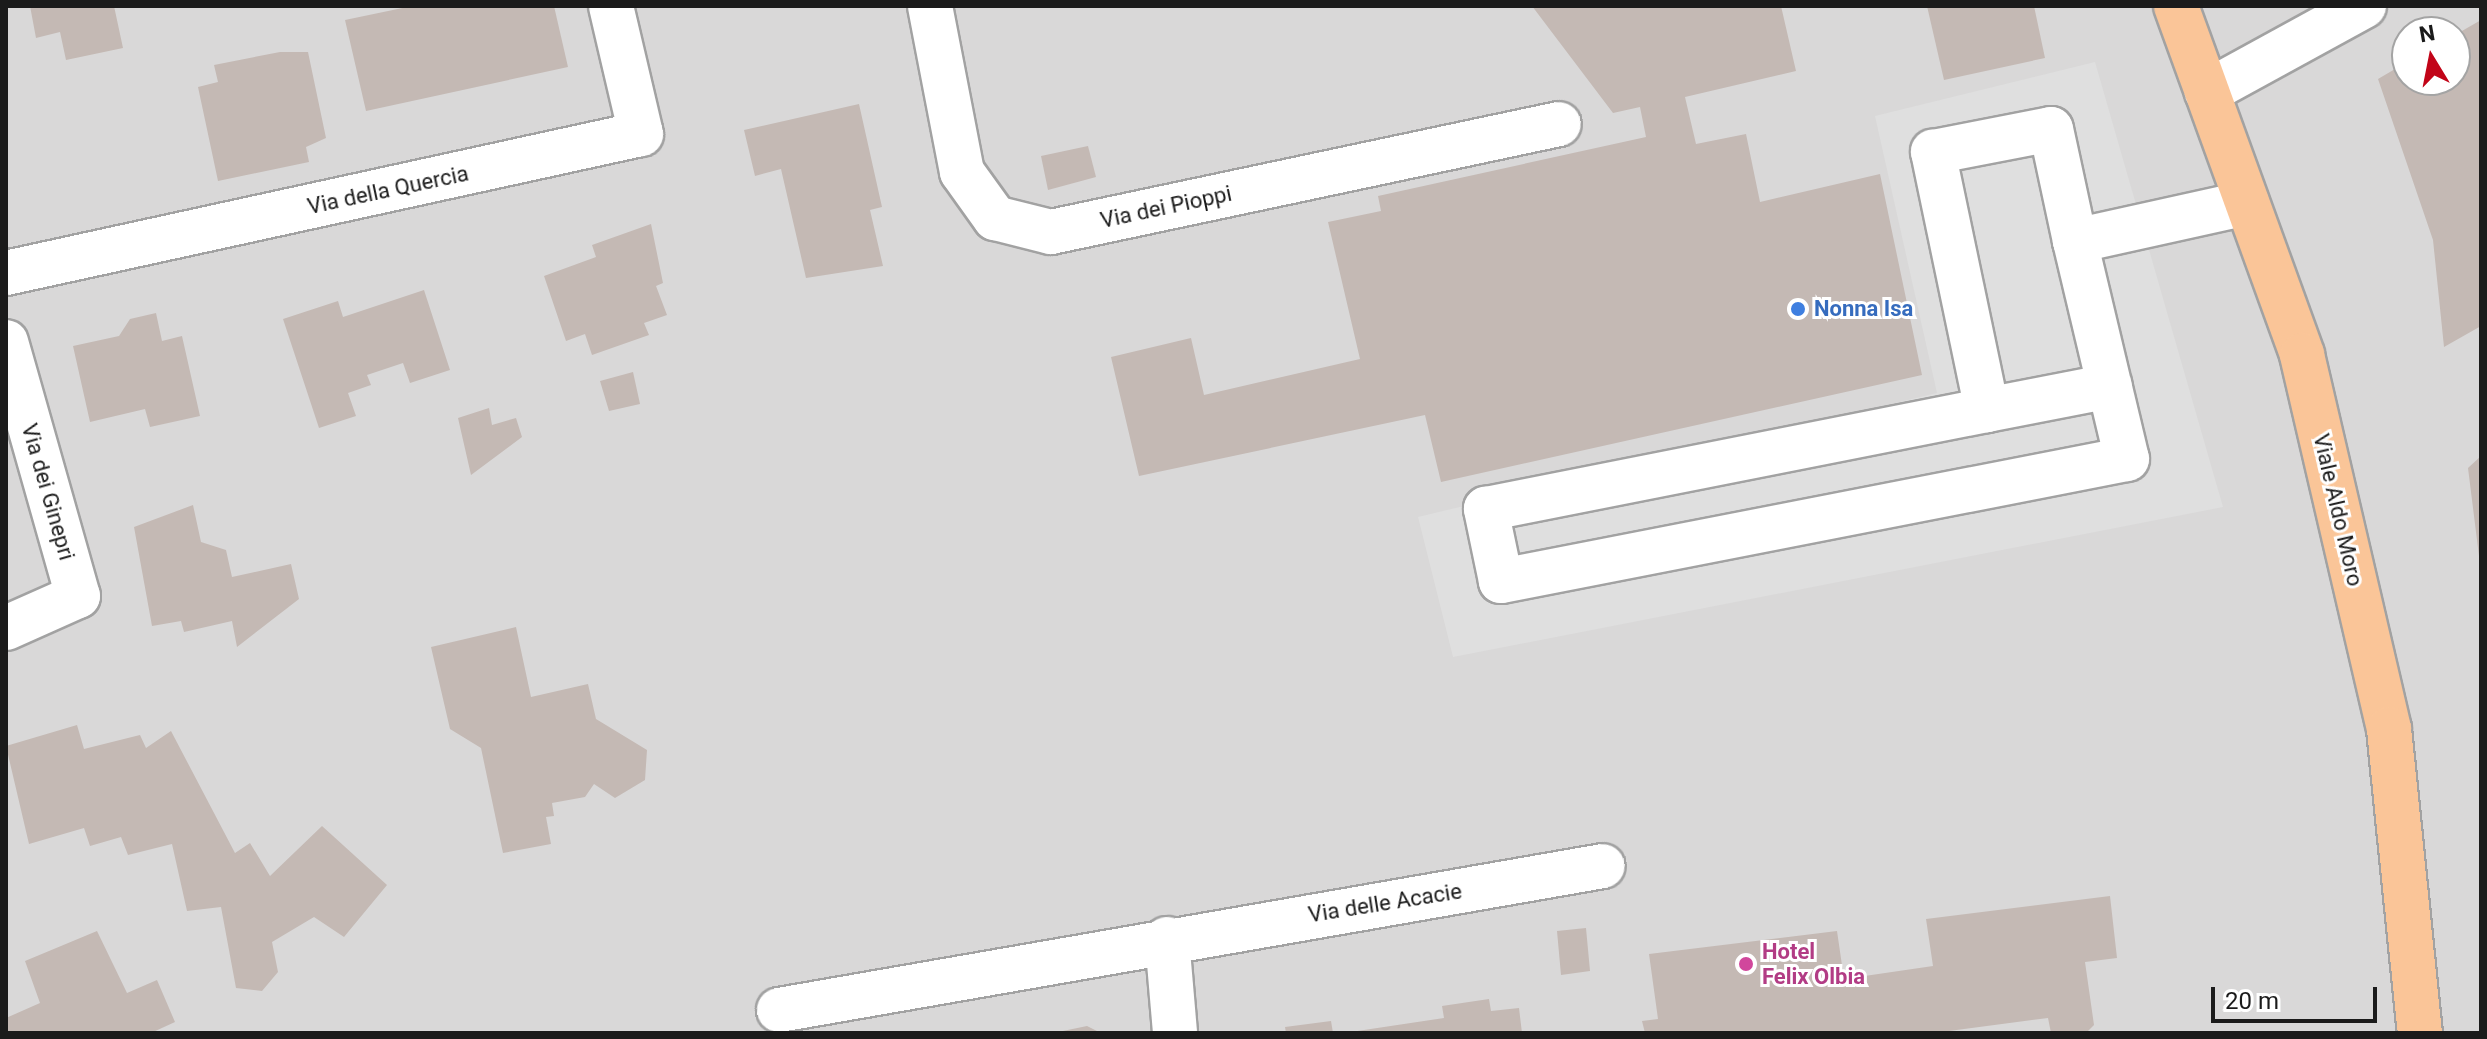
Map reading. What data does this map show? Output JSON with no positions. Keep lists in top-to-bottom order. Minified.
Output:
{"streets":{"main road":["Viale Aldo Moro"],"street":["Via della Quercia","Via dei Pioppi","Via dei Ginepri","Via delle Acacie"]},"places":["Nonna Isa","Hotel Felix Olbia"],"scale_bar":"20 m","north":"top"}
